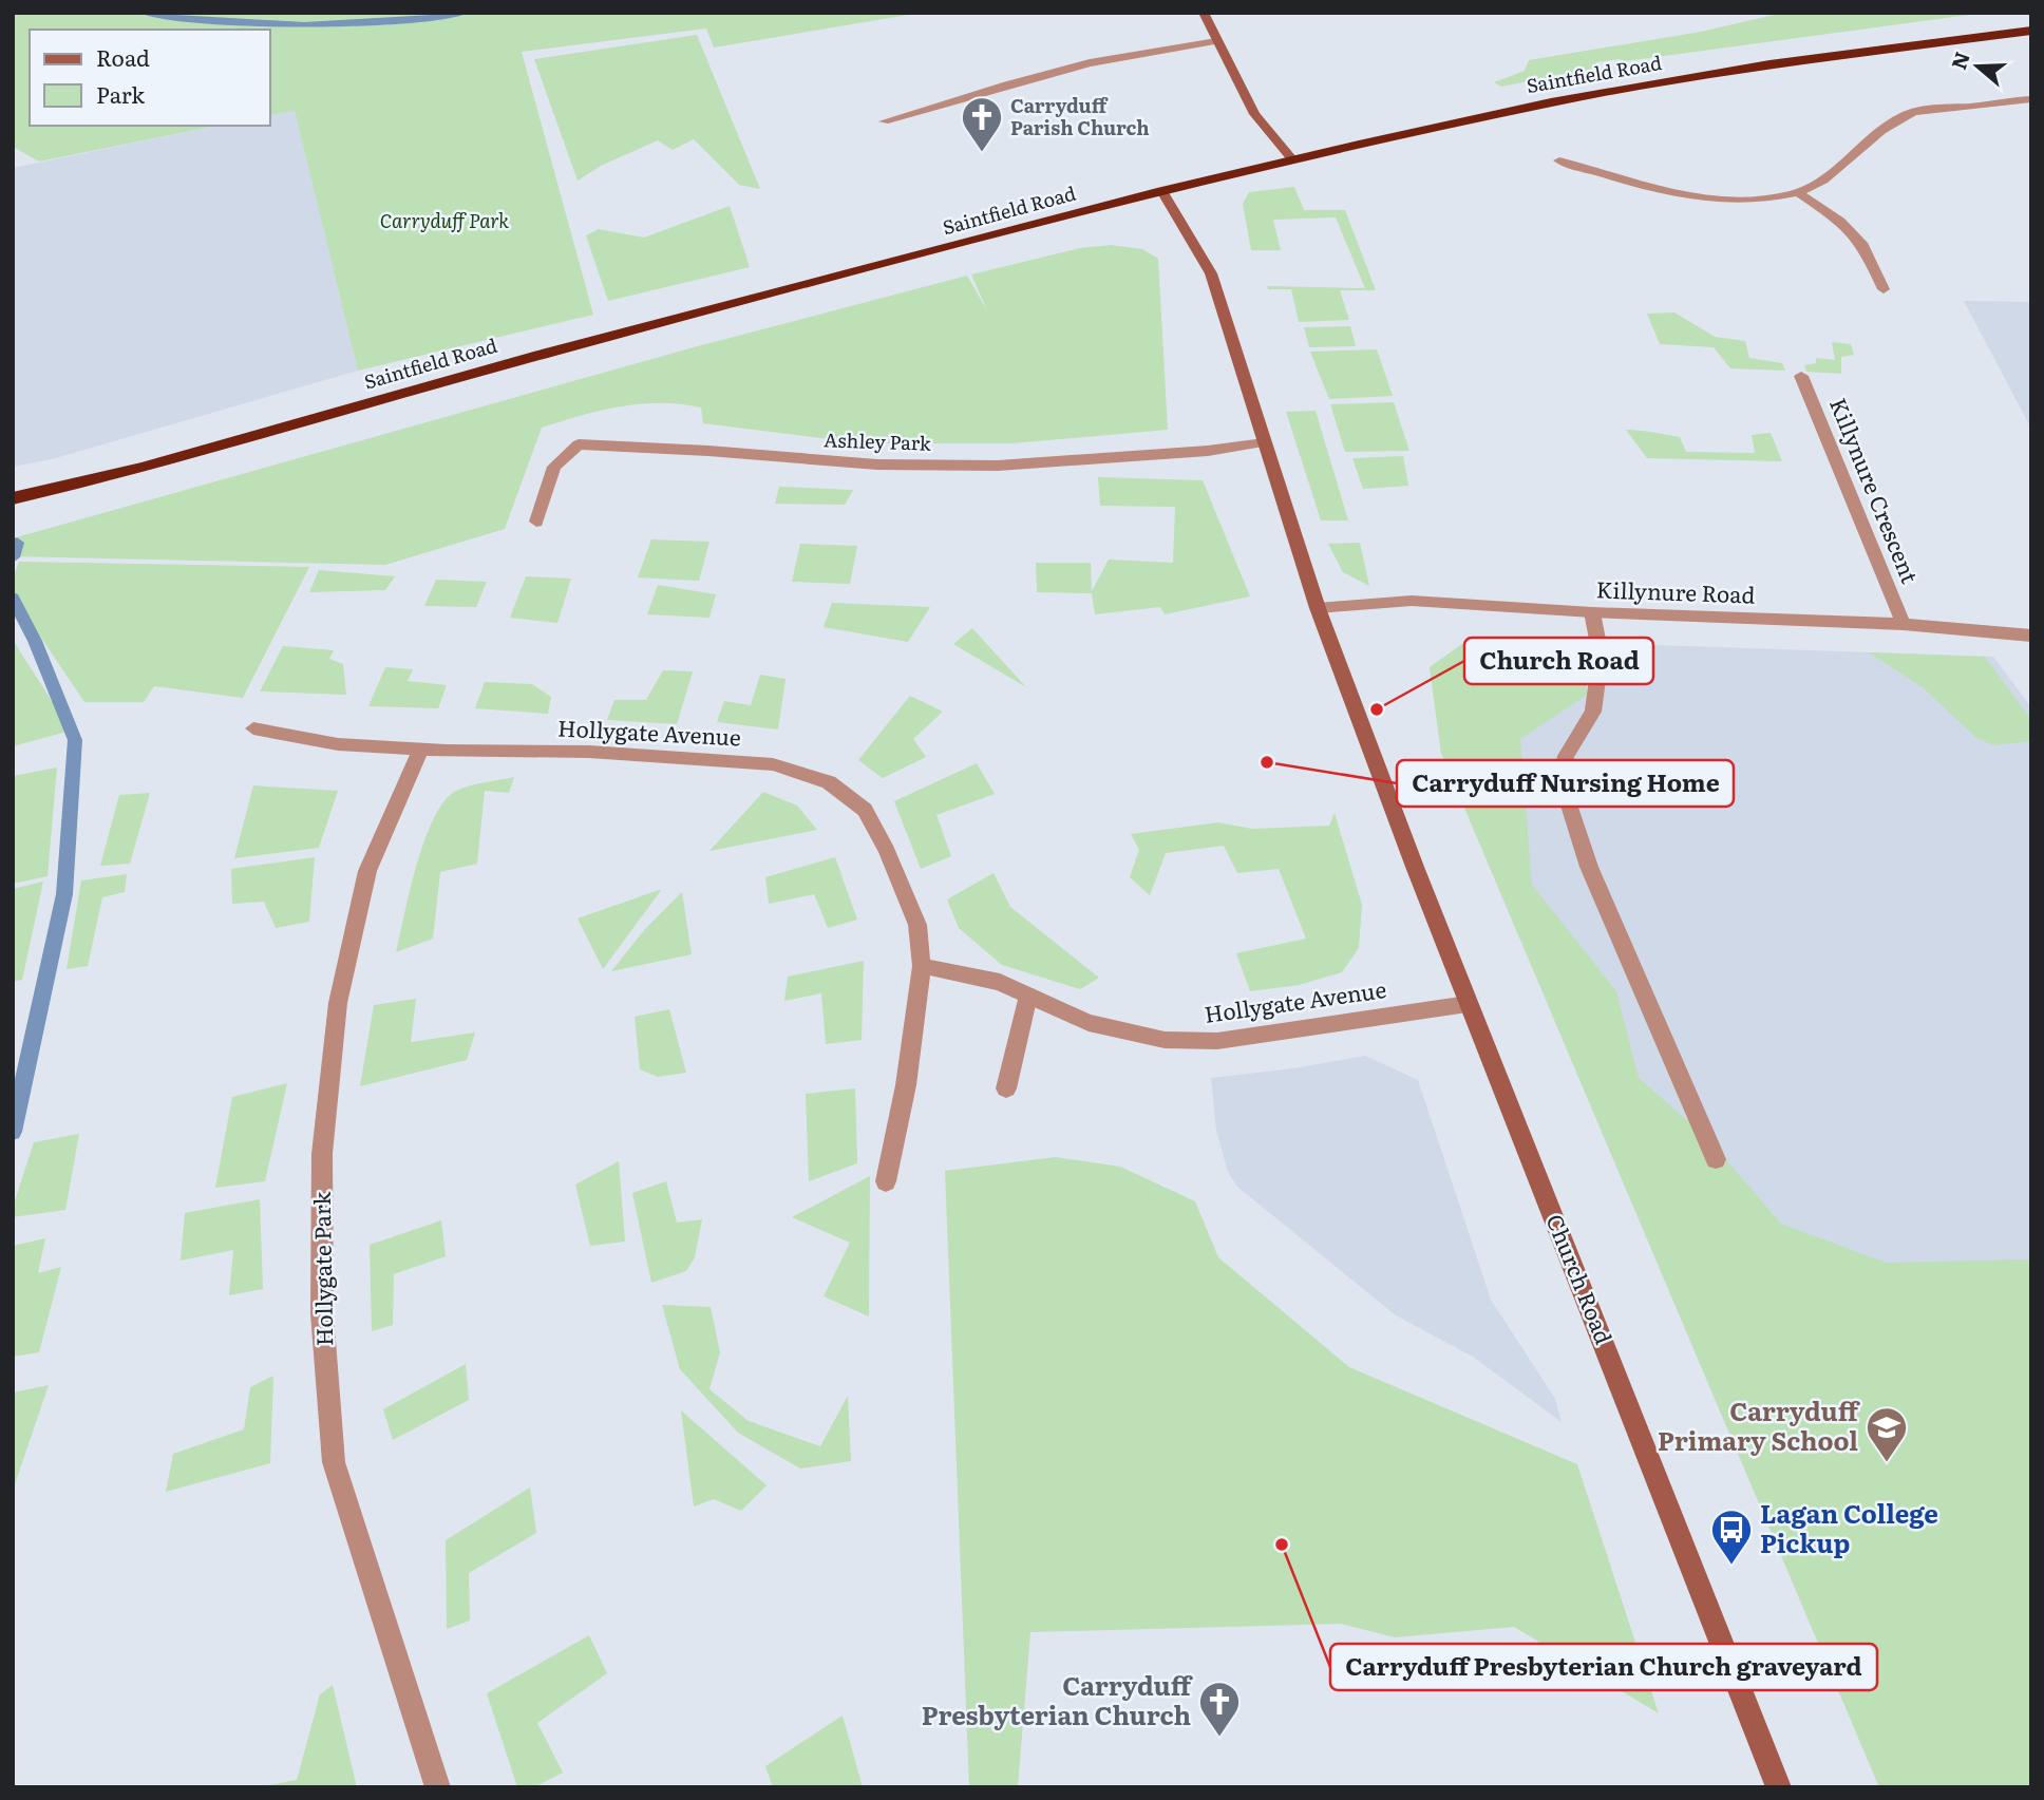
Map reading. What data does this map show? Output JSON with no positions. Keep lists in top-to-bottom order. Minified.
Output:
{"streets":{"highway":["Saintfield Road"],"main road":["Church Road"],"street":["Ashley Park","Killynure Crescent","Killynure Road","Hollygate Avenue","Hollygate Park"]},"crossings":[["Saintfield Road","Church Road"],["Ashley Park","Church Road"],["Killynure Crescent","Killynure Road"],["Killynure Road","Church Road"],["Hollygate Avenue","Hollygate Park"],["Hollygate Avenue","Church Road"]],"parks":["Carryduff Park"],"places":{"church":["Carryduff Parish Church","Carryduff Presbyterian Church"],"other":["Church Road","Carryduff Nursing Home","Carryduff Presbyterian Church graveyard"],"school or university":["Carryduff Primary School"],"bus stop":["Lagan College Pickup"]},"legend":["Road","Park"],"north":"left"}
